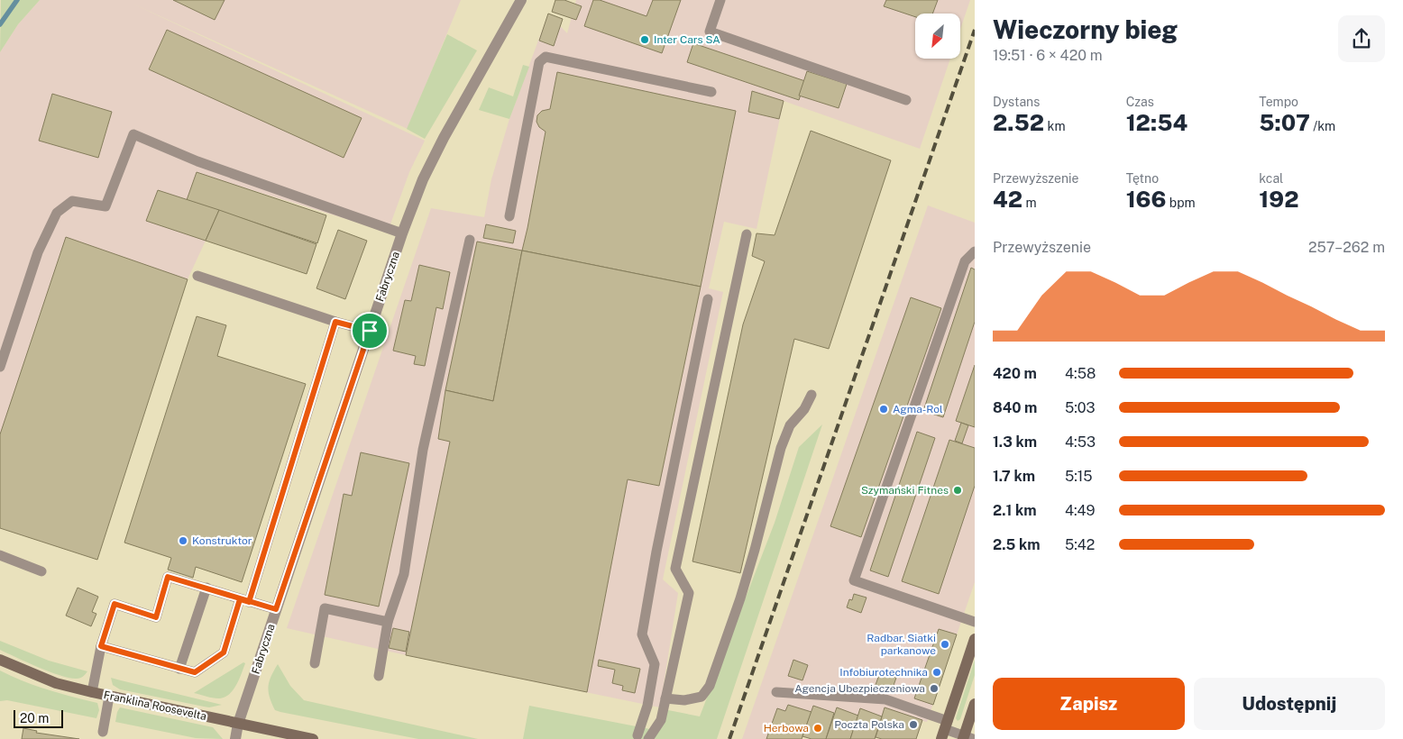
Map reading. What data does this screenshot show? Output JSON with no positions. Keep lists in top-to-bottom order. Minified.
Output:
{"streets":{"street":["Fabryczna","Franklina Roosevelta"]},"crossings":[["Fabryczna","Franklina Roosevelta"]],"places":["Inter Cars SA","Agma-Rol","Szymański Fitnes","Konstruktor","Radbar. Siatki parkanowe","Infobiurotechnika","Agencja Ubezpieczeniowa","Poczta Polska","Herbowa"],"scale_bar":"20 m","north":"bottom left","page":{"heading":["Wieczorny bieg","19:51 · 6 × 420 m"],"stats":[["Dystans","2.52 km"],["Czas","12:54"],["Tempo","5:07 /km"],["Przewyższenie","42 m"],["Tętno","166 bpm"],["kcal","192"]],"chart":["Przewyższenie","257–262 m"],"list":[{"name":"420 m","note":"4:58"},{"name":"840 m","note":"5:03"},{"name":"1.3 km","note":"4:53"},{"name":"1.7 km","note":"5:15"},{"name":"2.1 km","note":"4:49"},{"name":"2.5 km","note":"5:42"}],"buttons":["Zapisz","Udostępnij"],"scale":"20 m"}}
